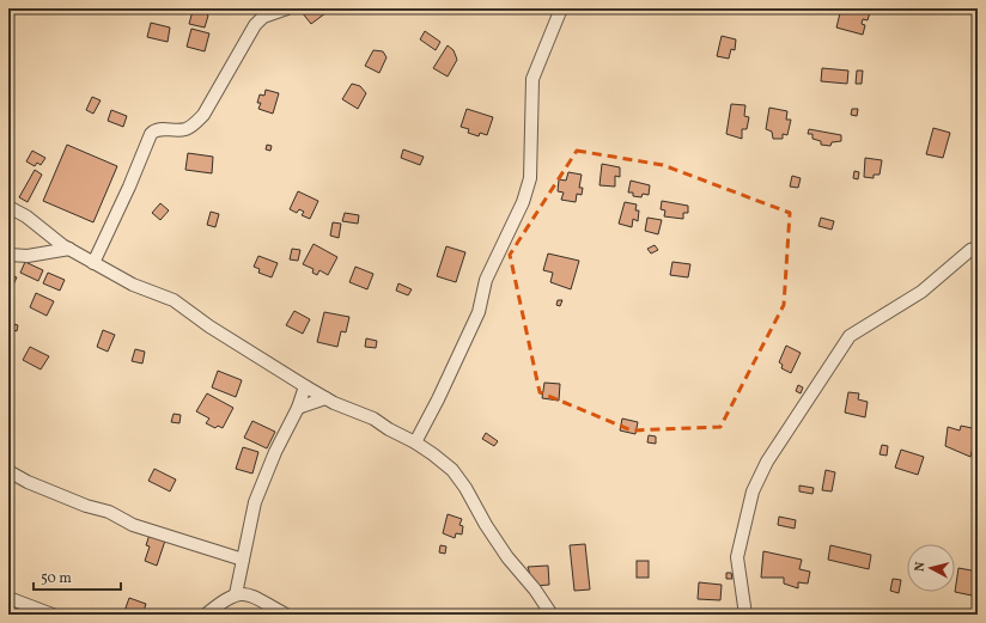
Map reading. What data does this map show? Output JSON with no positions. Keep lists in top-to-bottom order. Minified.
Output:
{"scale_bar":"50 m","north":"left"}
